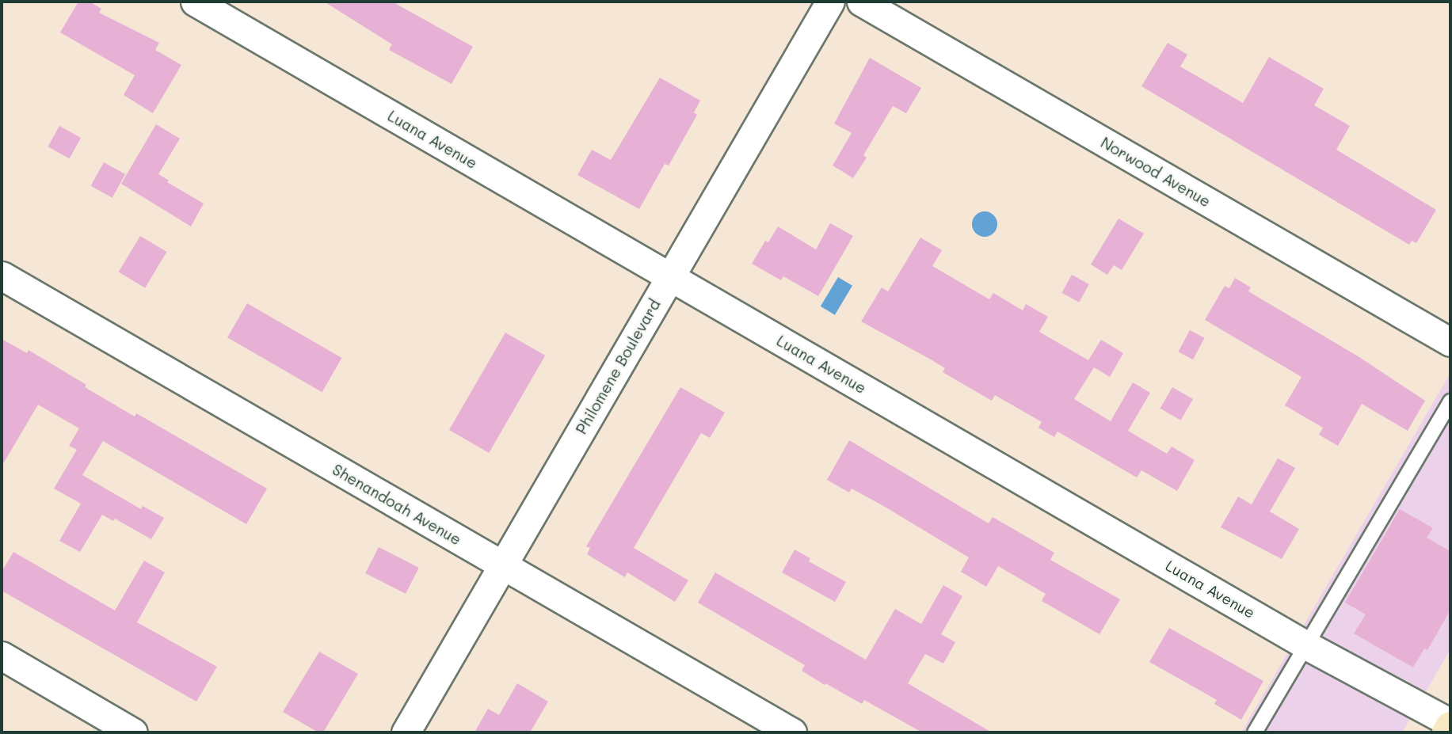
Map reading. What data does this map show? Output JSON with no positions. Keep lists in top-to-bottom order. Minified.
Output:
{"streets":{"street":["Luana Avenue","Norwood Avenue","Philomene Boulevard","Shenandoah Avenue"]},"crossings":[["Luana Avenue","Philomene Boulevard"],["Philomene Boulevard","Shenandoah Avenue"]]}
